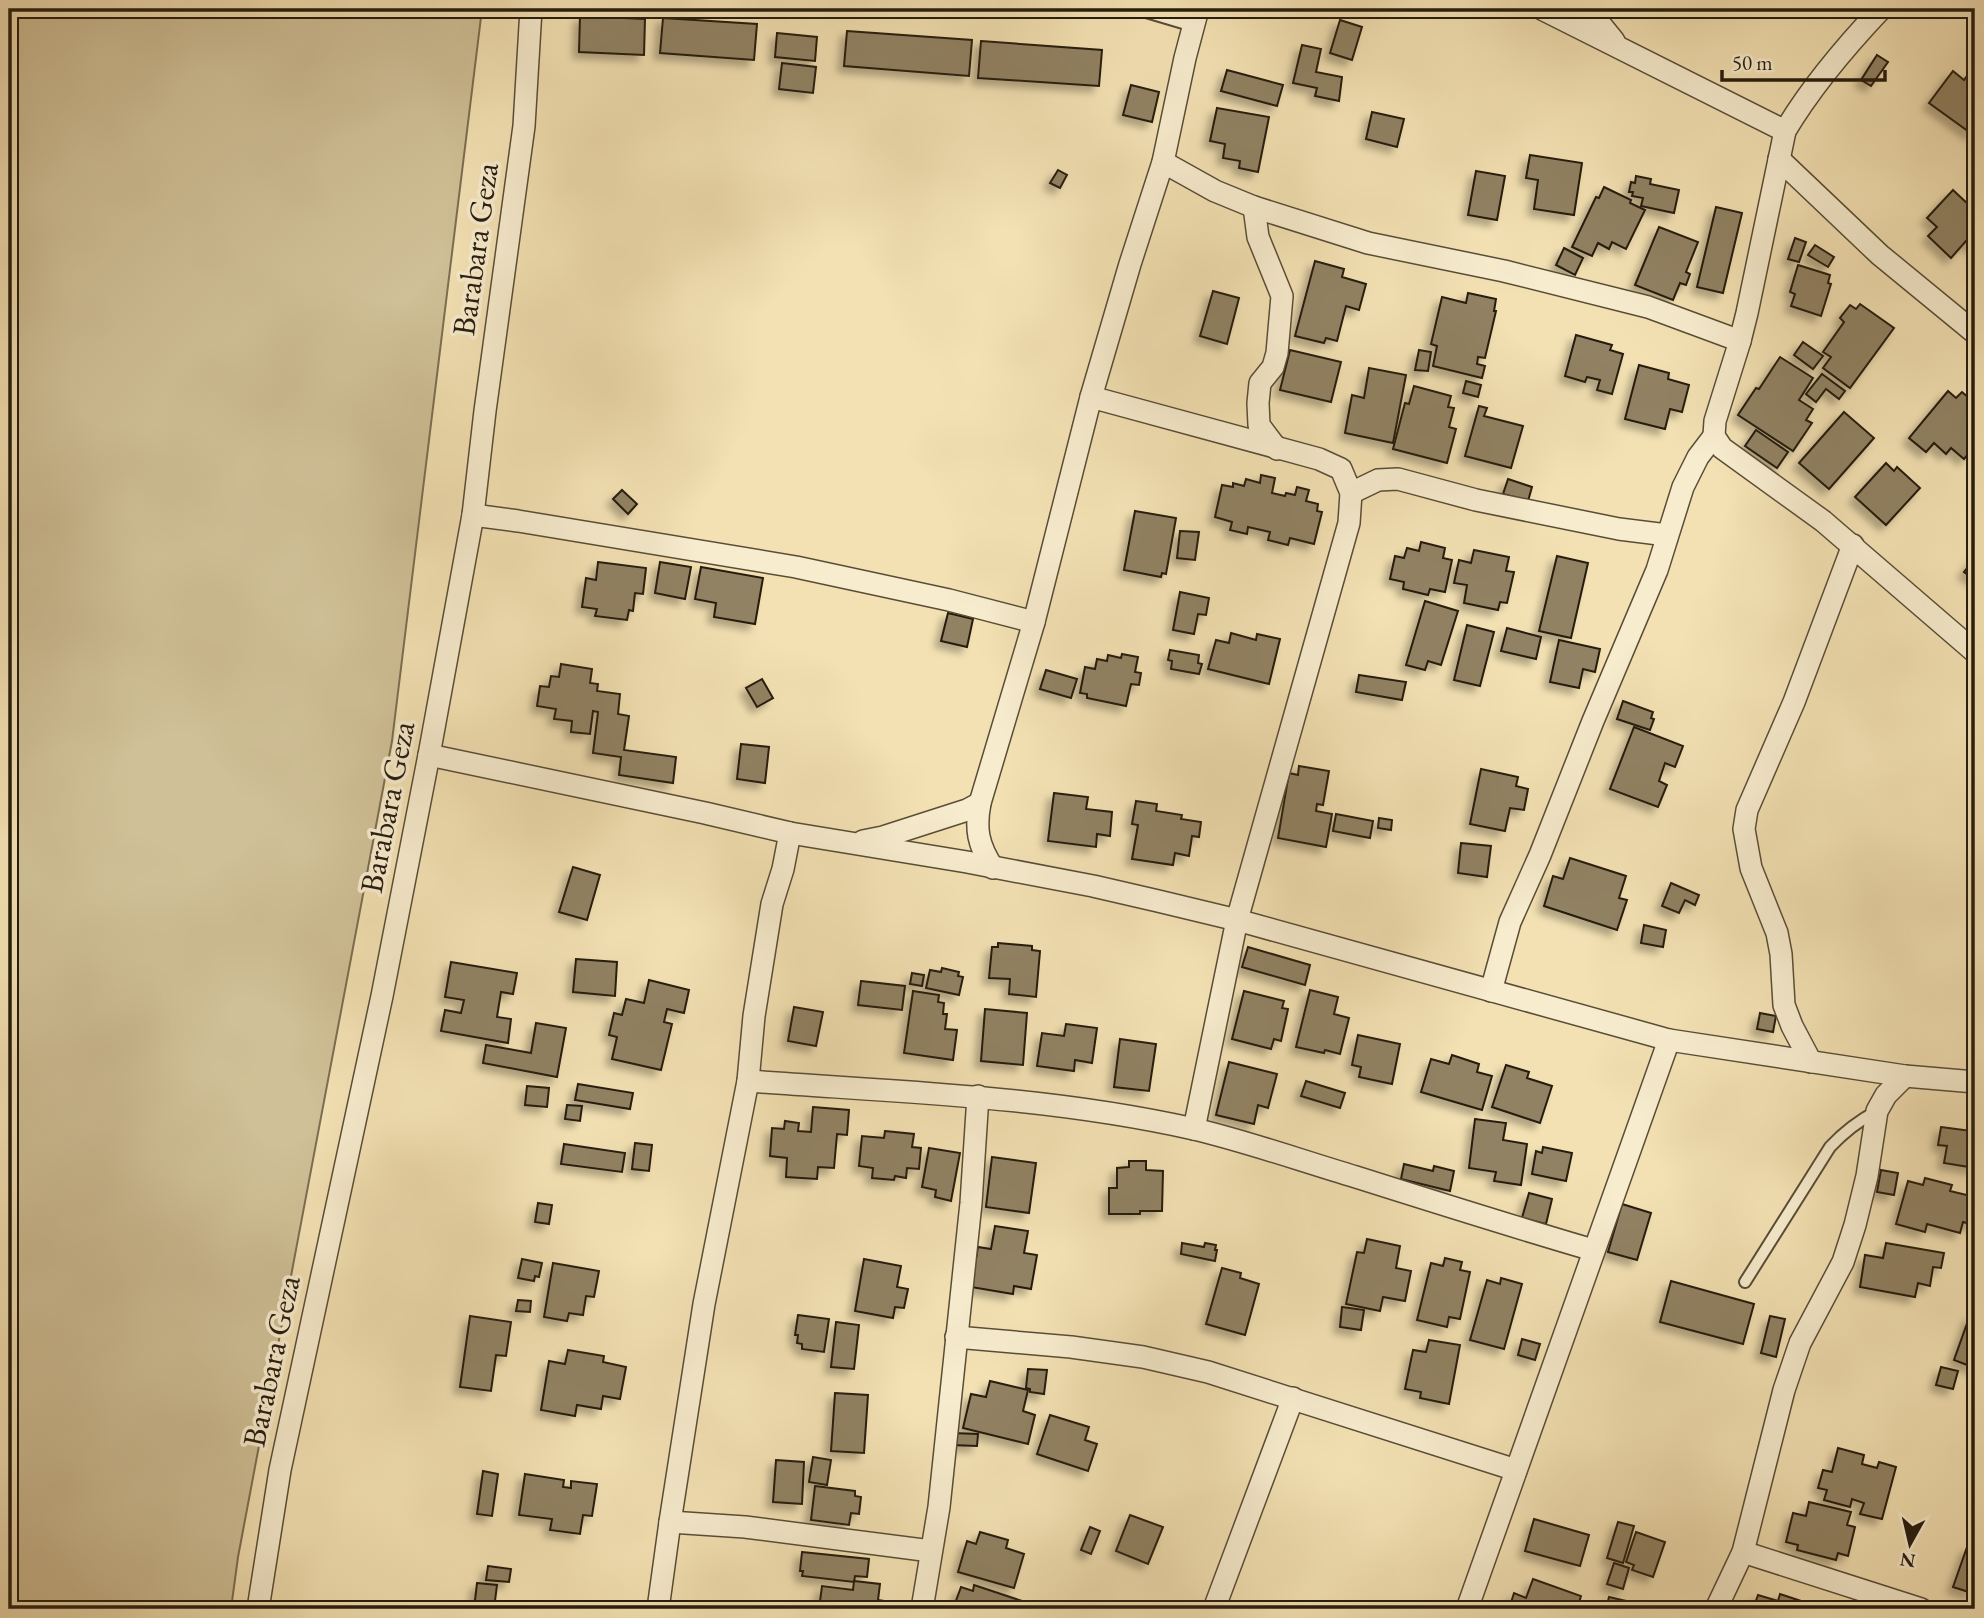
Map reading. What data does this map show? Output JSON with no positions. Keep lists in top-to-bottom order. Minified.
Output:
{"streets":{"street":["Barabara Geza"]},"scale_bar":"50 m","north":"bottom"}
